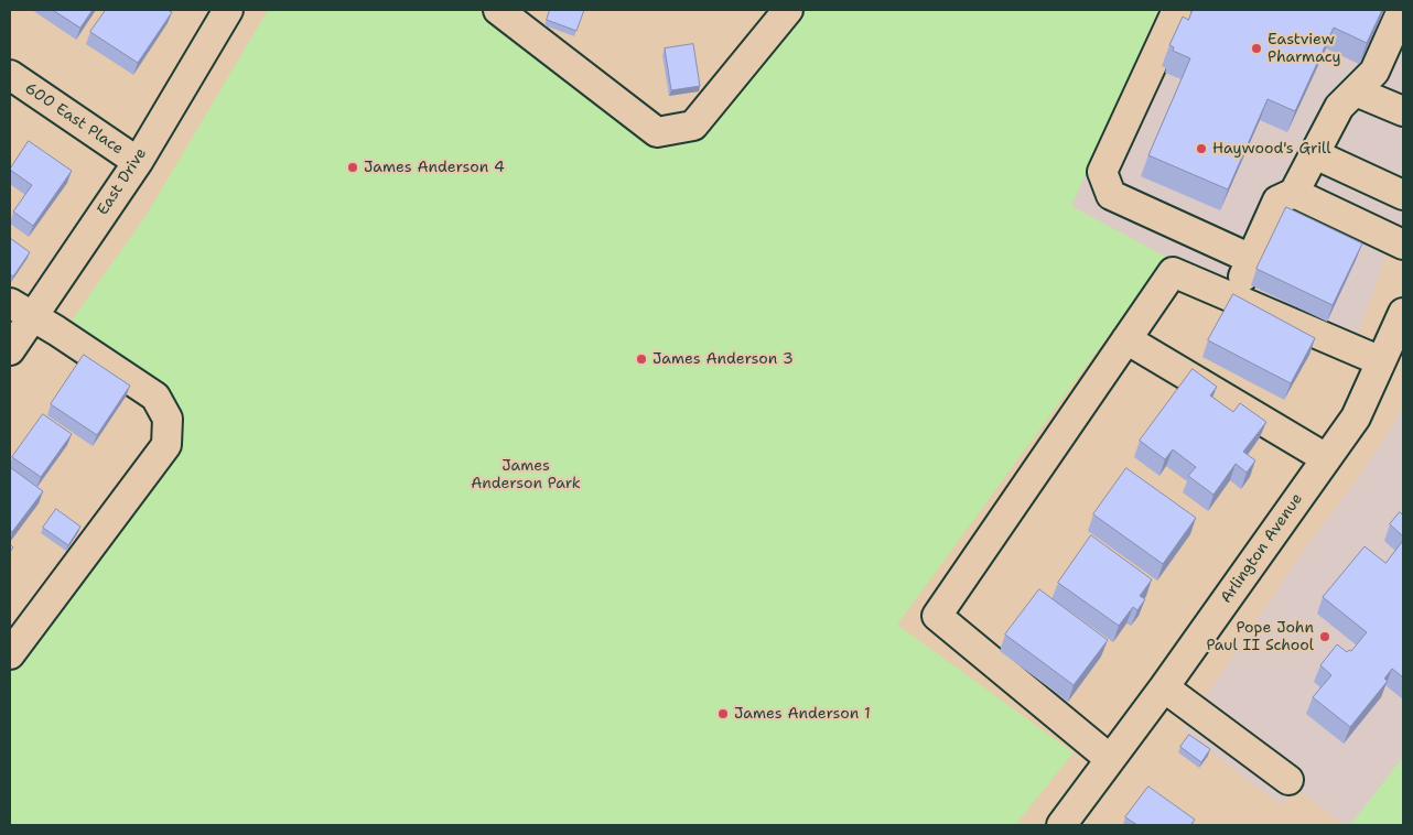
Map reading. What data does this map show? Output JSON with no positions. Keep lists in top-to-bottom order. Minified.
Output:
{"streets":{"street":["600 East Place","East Drive","Arlington Avenue"]},"crossings":[["600 East Place","East Drive"]],"parks":["James Anderson Park"],"places":["Eastview Pharmacy","Haywood's Grill","James Anderson 4","James Anderson 3","Pope John Paul II School","James Anderson 1"]}
